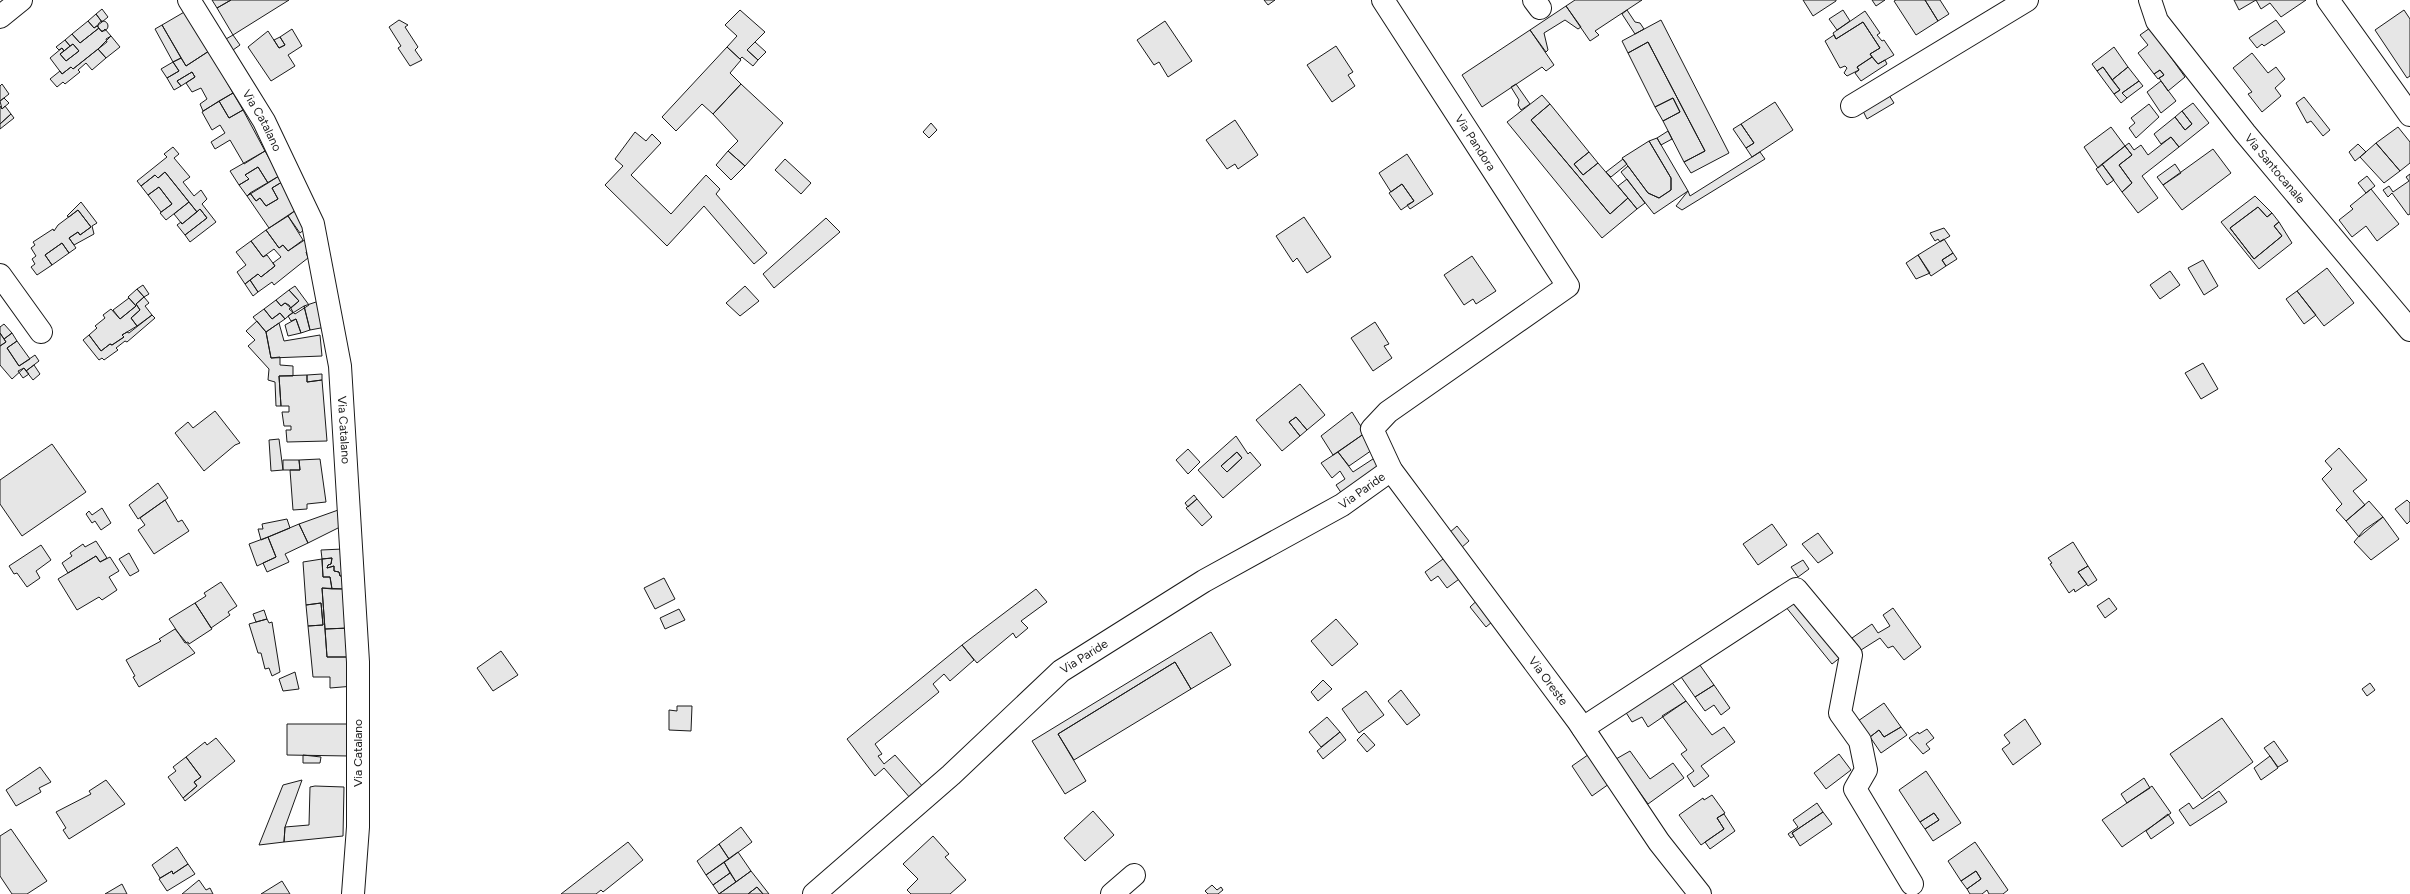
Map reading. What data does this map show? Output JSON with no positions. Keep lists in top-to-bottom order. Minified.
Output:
{"streets":{"street":["Via Catalano","Via Pandora","Via Santocanale","Via Paride","Via Oreste"]},"crossings":[["Via Pandora","Via Oreste"],["Via Paride","Via Oreste"]]}
